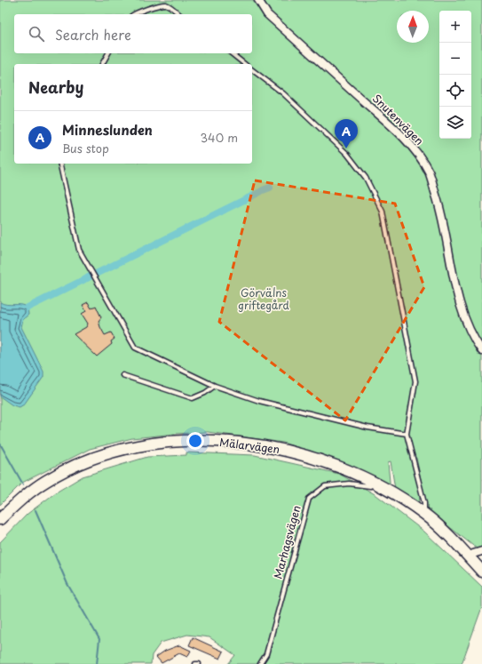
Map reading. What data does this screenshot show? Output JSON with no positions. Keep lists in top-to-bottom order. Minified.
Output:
{"streets":{"street":["Snutenvägen","Mälarvägen"],"lane":["Marhagsvägen"]},"crossings":[["Mälarvägen","Marhagsvägen"]],"parks":["Görvälns griftegård"],"north":"top","page":{"map_buttons":["+","−"],"search":"Search here","heading":"Nearby","list":[{"mark":"A","name":"Minneslunden","note":"Bus stop","value":"340 m"}],"pins":"A"}}
